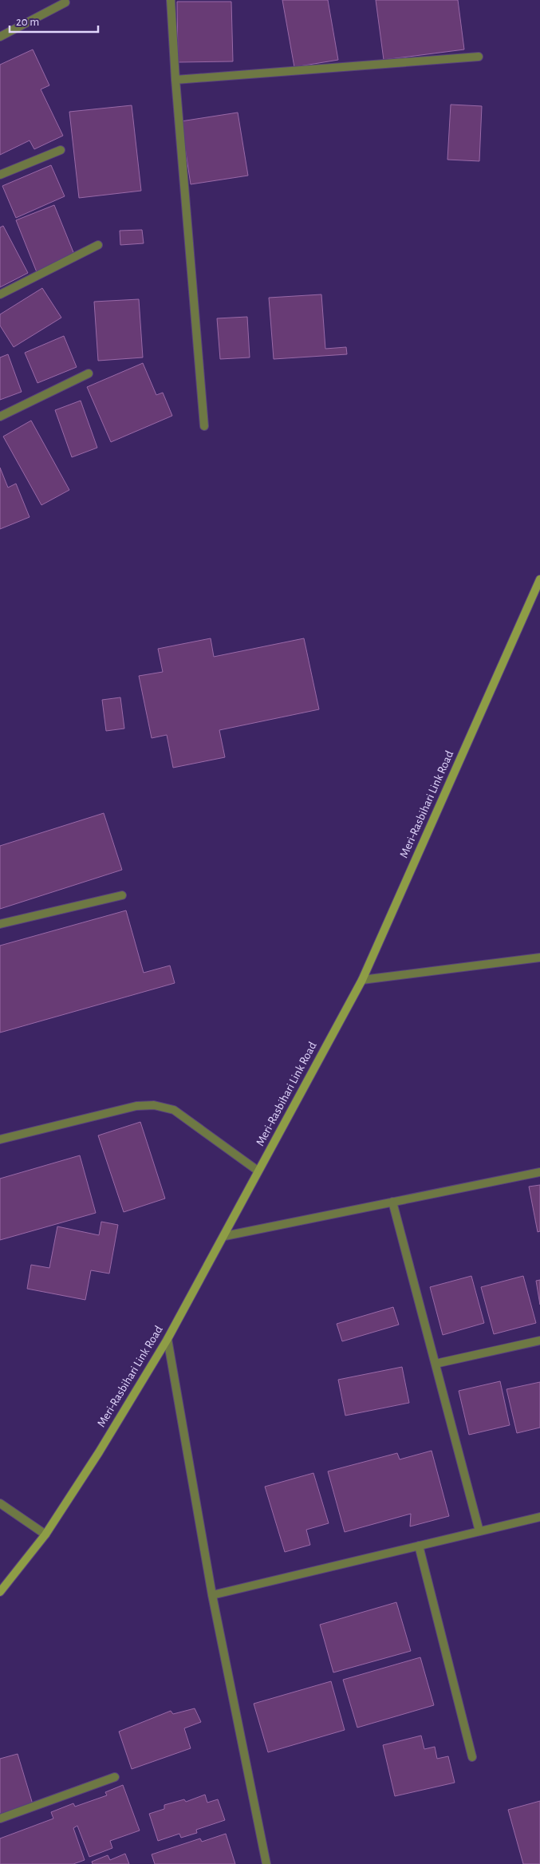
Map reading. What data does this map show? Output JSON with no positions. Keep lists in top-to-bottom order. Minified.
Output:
{"streets":{"main road":["Meri-Rasbihari Link Road"]},"scale_bar":"20 m"}
